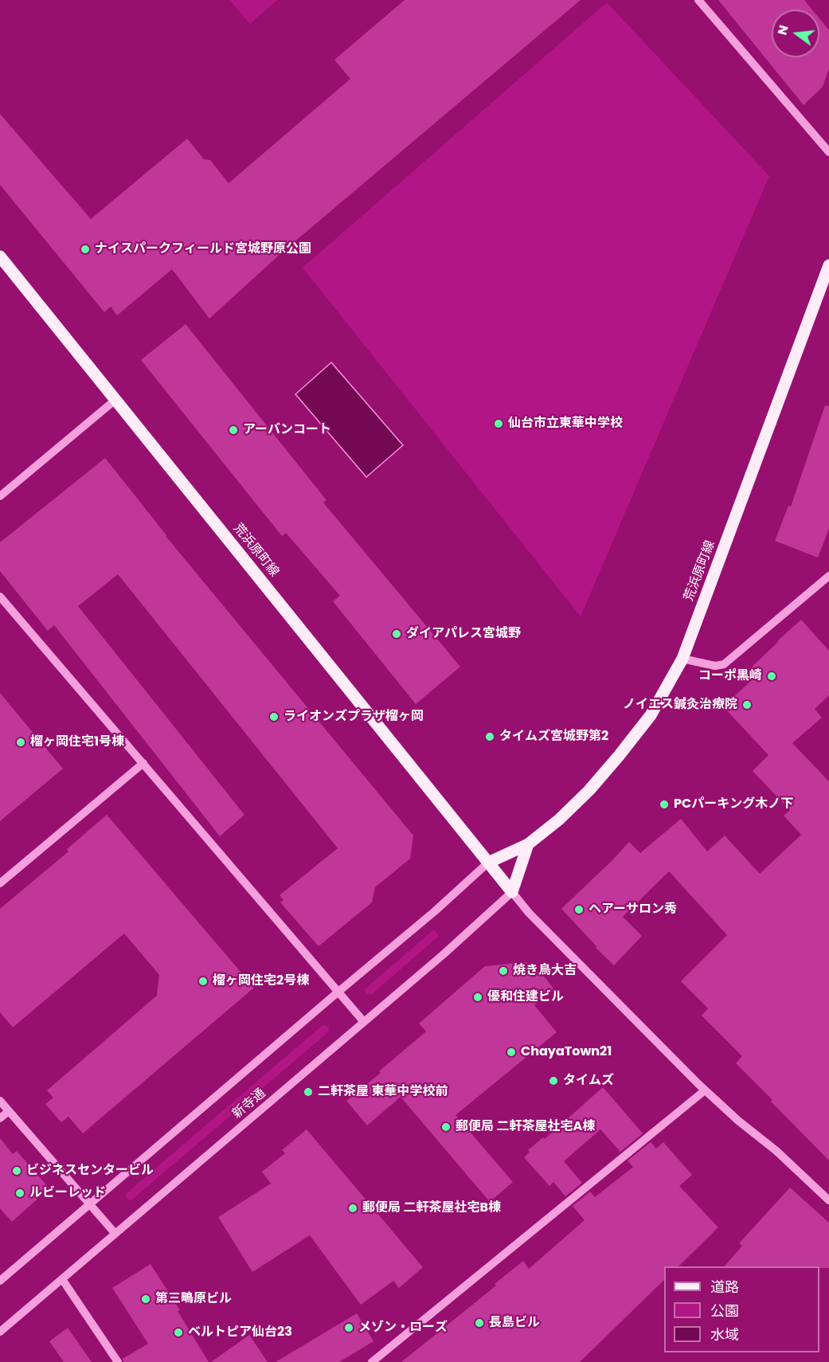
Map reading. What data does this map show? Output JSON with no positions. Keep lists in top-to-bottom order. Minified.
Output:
{"streets":{"main road":["荒浜原町線"],"street":["新寺通"]},"crossings":[["荒浜原町線","新寺通"]],"places":["ナイスパークフィールド宮城野原公園","仙台市立東華中学校","アーバンコート","ダイアパレス宮城野","コーポ黒崎","ノイエス鍼灸治療院","ライオンズプラザ榴ヶ岡","タイムズ宮城野第2","榴ヶ岡住宅1号棟","PCパーキング木ノ下","ヘアーサロン秀","焼き鳥大吉","榴ヶ岡住宅2号棟","優和住建ビル","ChayaTown21","タイムズ","二軒茶屋 東華中学校前","郵便局 二軒茶屋社宅A棟","ビジネスセンタービル","ルビーレッド","郵便局 二軒茶屋社宅B棟","第三鴫原ビル","長島ビル","メゾン・ローズ","ベルトピア仙台23"],"legend":["道路","公園","水域"],"north":"left"}
